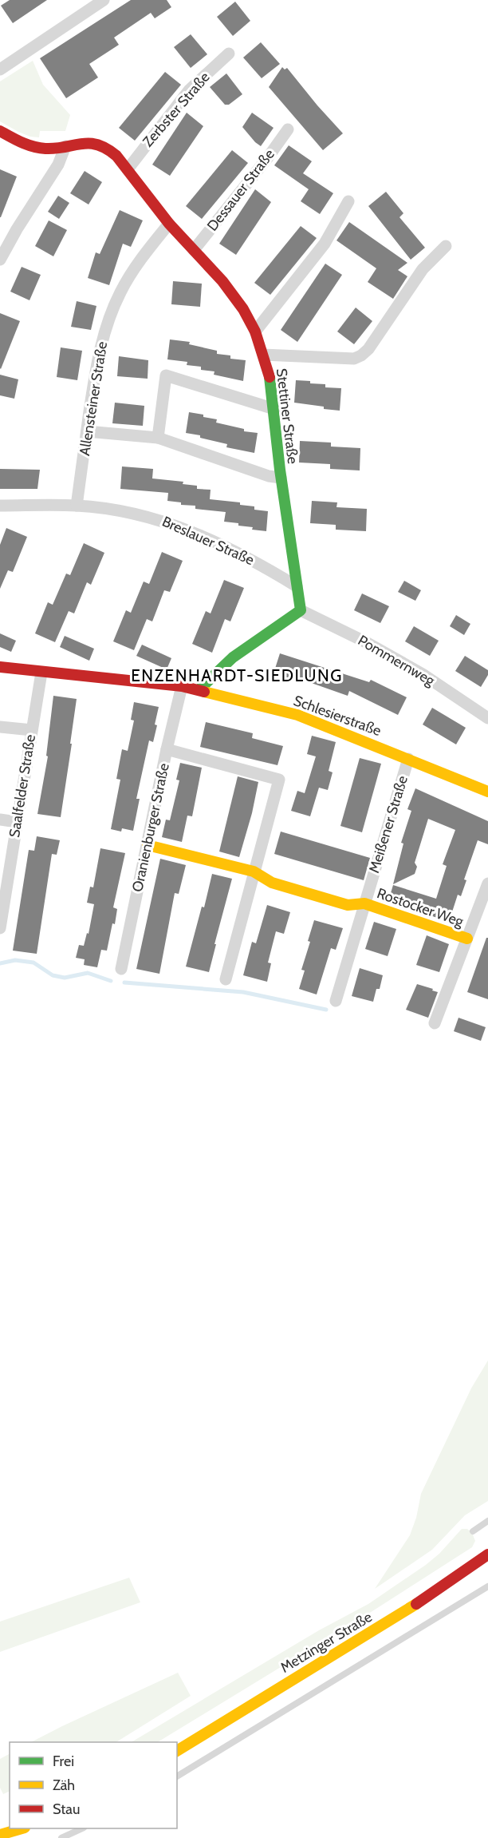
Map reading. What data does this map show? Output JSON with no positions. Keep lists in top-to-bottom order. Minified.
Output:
{"streets":{"street":["Zerbster Straße","Dessauer Straße","Allensteiner Straße","Stettiner Straße","Breslauer Straße","Pommernweg","Schlesierstraße","Saalfelder Straße","Meißener Straße","Oranienburger Straße","Rostocker Weg","Metzinger Straße"]},"crossings":[["Zerbster Straße","Stettiner Straße"],["Dessauer Straße","Stettiner Straße"],["Allensteiner Straße","Stettiner Straße"],["Allensteiner Straße","Breslauer Straße"],["Stettiner Straße","Breslauer Straße"],["Stettiner Straße","Pommernweg"],["Schlesierstraße","Saalfelder Straße"],["Schlesierstraße","Meißener Straße"],["Schlesierstraße","Oranienburger Straße"],["Meißener Straße","Rostocker Weg"],["Oranienburger Straße","Rostocker Weg"]],"districts":["ENZENHARDT-SIEDLUNG"],"legend":["Frei","Zäh","Stau"]}
